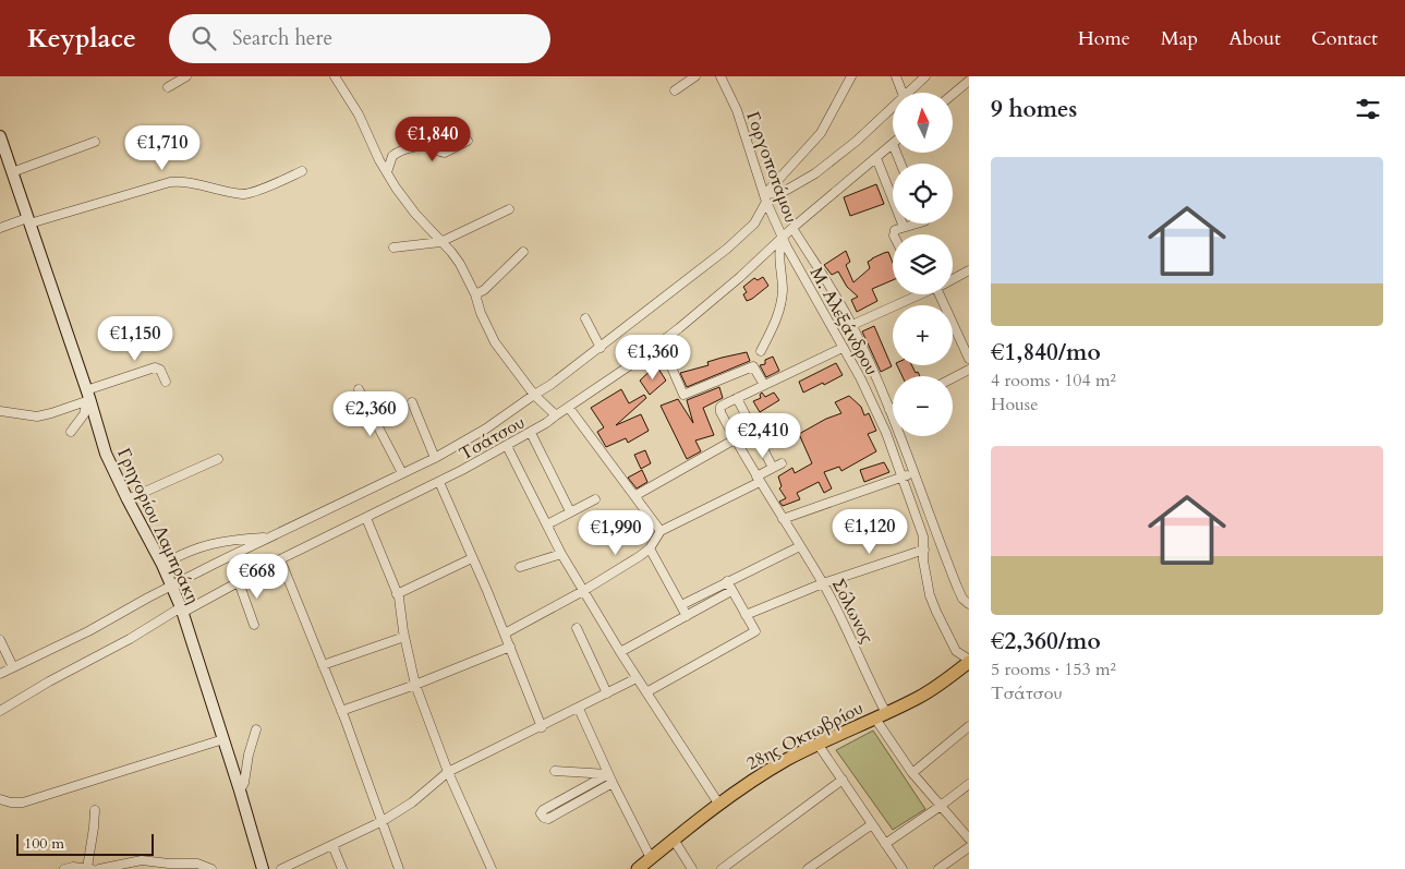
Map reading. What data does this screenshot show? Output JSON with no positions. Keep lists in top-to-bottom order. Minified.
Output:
{"streets":{"main road":["28ης Οκτωβρίου"],"street":["Γοργοποτάμου","Μ. Αλεξάνδρου","Τσάτσου","Γρηγορίου Λαμπράκη","Σόλωνος"]},"crossings":[["Γοργοποτάμου","Μ. Αλεξάνδρου"],["Γοργοποτάμου","Τσάτσου"],["Μ. Αλεξάνδρου","Τσάτσου"],["Μ. Αλεξάνδρου","28ης Οκτωβρίου"],["Τσάτσου","Γρηγορίου Λαμπράκη"],["Σόλωνος","28ης Οκτωβρίου"]],"scale_bar":"100 m","north":"top","page":{"header":"Keyplace","search":"Search here","nav":["Home","Map","About","Contact"],"heading":"9 homes","map_buttons":["+","−"],"price":["€1,840","€1,710","€1,150","€1,360","€2,360","€2,410","€1,120","€1,990","€668"],"list":[{"name":"€1,840/mo","note":"4 rooms · 104 m² · House"},{"name":"€2,360/mo","note":"5 rooms · 153 m² · Τσάτσου"}],"scale":"100 m"}}
